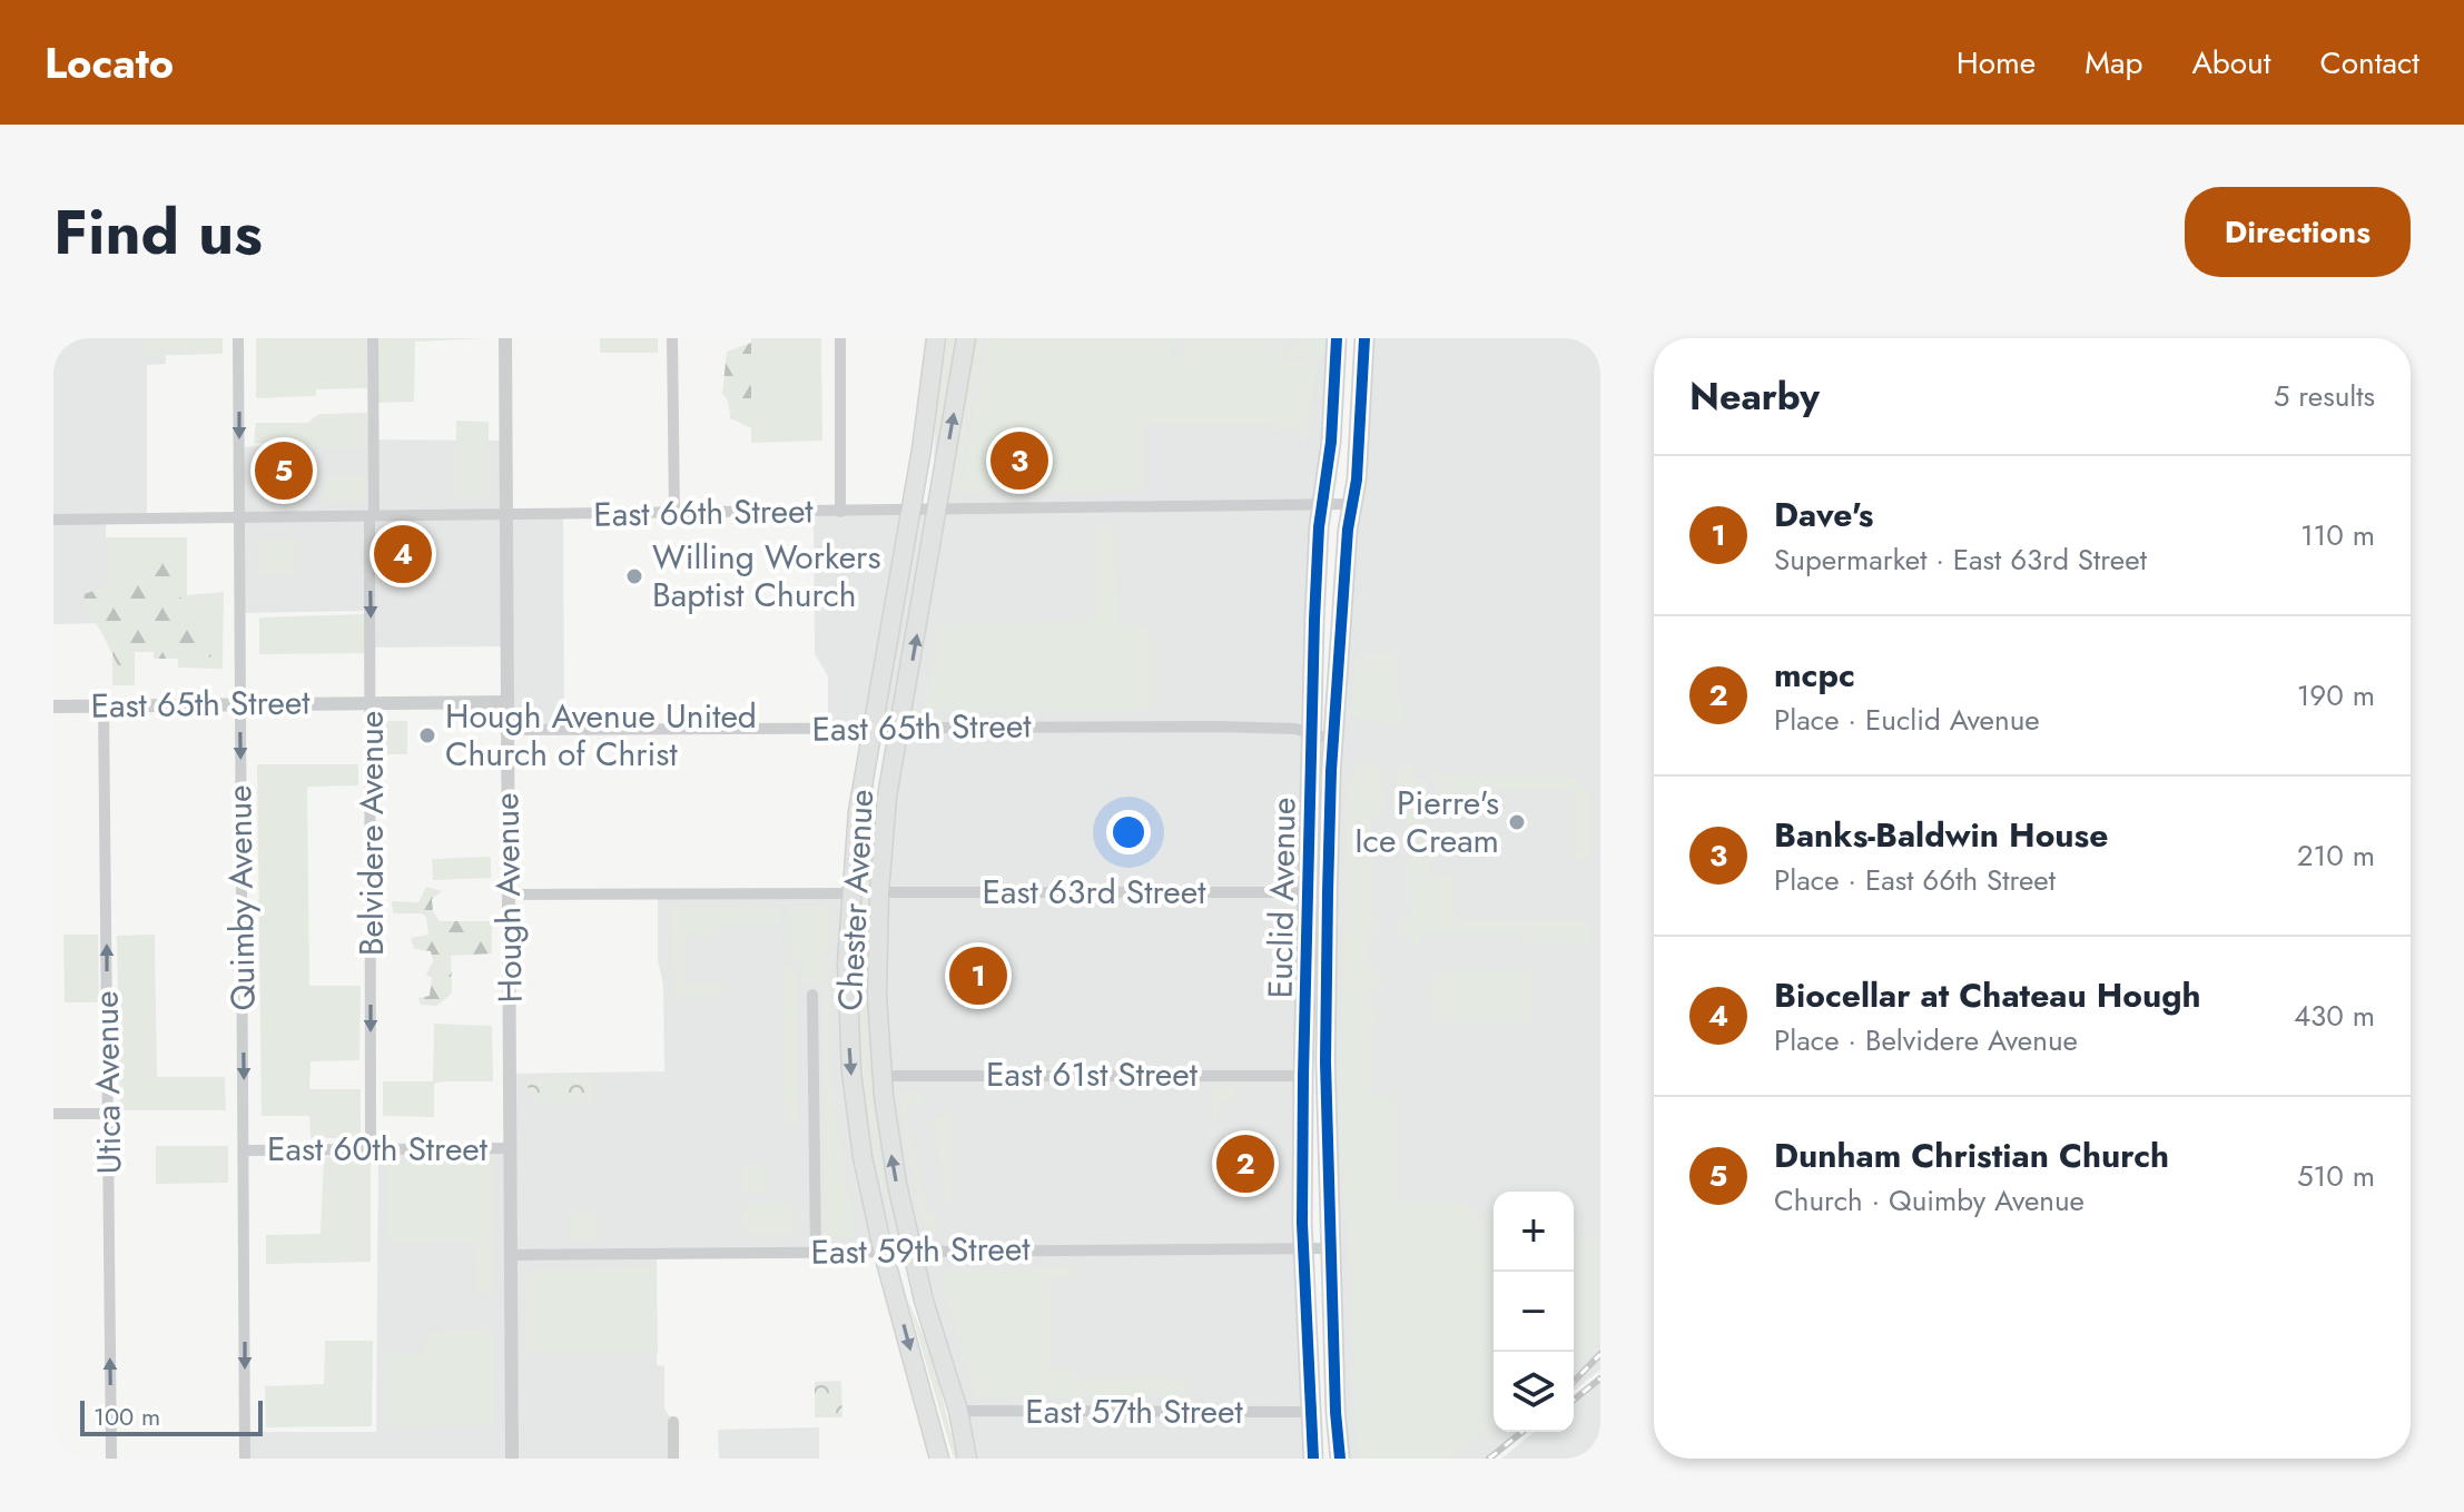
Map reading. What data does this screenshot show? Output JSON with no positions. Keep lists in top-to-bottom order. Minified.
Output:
{"streets":{"main road":["Euclid Avenue","Chester Avenue"],"street":["East 66th Street","East 65th Street","Belvidere Avenue","East 63rd Street","Quimby Avenue","Hough Avenue","East 61st Street","Utica Avenue","East 60th Street","East 59th Street","East 57th Street"]},"crossings":[["East 66th Street","Belvidere Avenue"],["East 66th Street","Quimby Avenue"],["East 66th Street","Hough Avenue"],["East 66th Street","Euclid Avenue"],["East 66th Street","Chester Avenue"],["East 65th Street","Belvidere Avenue"],["East 65th Street","Quimby Avenue"],["East 65th Street","Hough Avenue"],["East 65th Street","Euclid Avenue"],["East 65th Street","Chester Avenue"],["East 65th Street","Utica Avenue"],["Belvidere Avenue","East 60th Street"],["East 63rd Street","Euclid Avenue"],["East 63rd Street","Chester Avenue"],["Quimby Avenue","East 60th Street"],["Hough Avenue","East 60th Street"],["Hough Avenue","East 59th Street"],["Euclid Avenue","East 61st Street"],["Euclid Avenue","East 59th Street"],["Euclid Avenue","East 57th Street"],["Chester Avenue","East 61st Street"],["Chester Avenue","East 59th Street"],["Chester Avenue","East 57th Street"]],"one_way":["Belvidere Avenue","Quimby Avenue","Utica Avenue"],"places":["Willing Workers Baptist Church","Hough Avenue United Church of Christ","Pierre's Ice Cream"],"scale_bar":"100 m","page":{"header":"Locato","nav":["Home","Map","About","Contact"],"title":"Find us","buttons":"Directions","heading":["Nearby","5 results"],"pins":["3","5","4","1","2"],"list":[{"mark":"1","name":"Dave's","note":"Supermarket · East 63rd Street","value":"110 m"},{"mark":"2","name":"mcpc","note":"Place · Euclid Avenue","value":"190 m"},{"mark":"3","name":"Banks-Baldwin House","note":"Place · East 66th Street","value":"210 m"},{"mark":"4","name":"Biocellar at Chateau Hough","note":"Place · Belvidere Avenue","value":"430 m"},{"mark":"5","name":"Dunham Christian Church","note":"Church · Quimby Avenue","value":"510 m"}],"map_buttons":["+","−"],"scale":"100 m"}}
